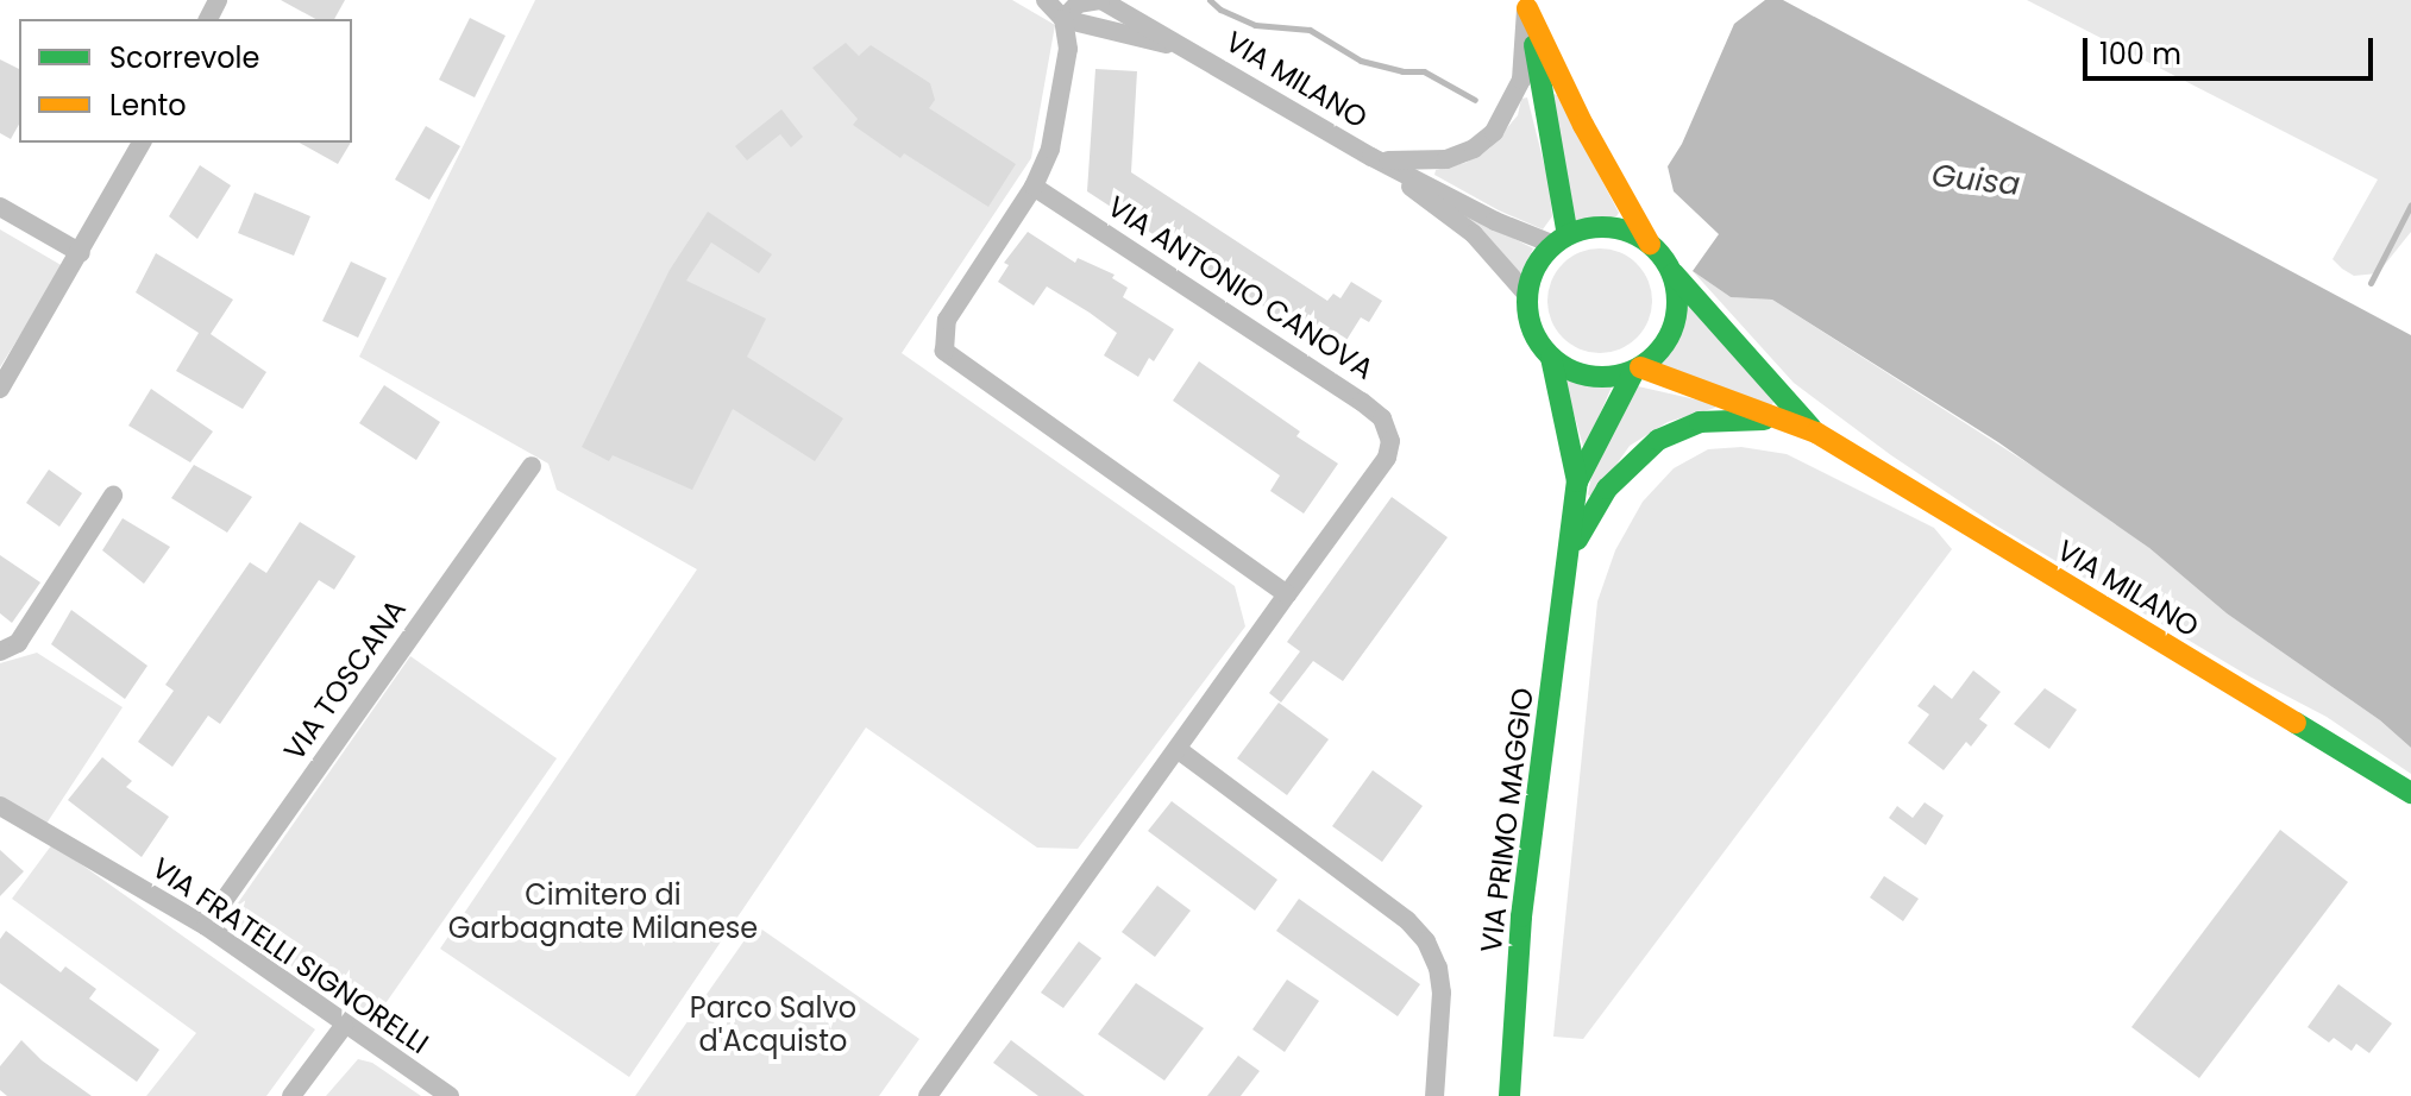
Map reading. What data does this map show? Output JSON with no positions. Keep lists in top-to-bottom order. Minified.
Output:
{"streets":{"street":["VIA MILANO","VIA ANTONIO CANOVA","VIA TOSCANA","VIA PRIMO MAGGIO","VIA FRATELLI SIGNORELLI"]},"crossings":[["VIA MILANO","VIA PRIMO MAGGIO"],["VIA TOSCANA","VIA FRATELLI SIGNORELLI"]],"water":["Guisa"],"parks":["Cimitero di Garbagnate Milanese","Parco Salvo d'Acquisto"],"legend":["Scorrevole","Lento"],"scale_bar":"100 m"}
